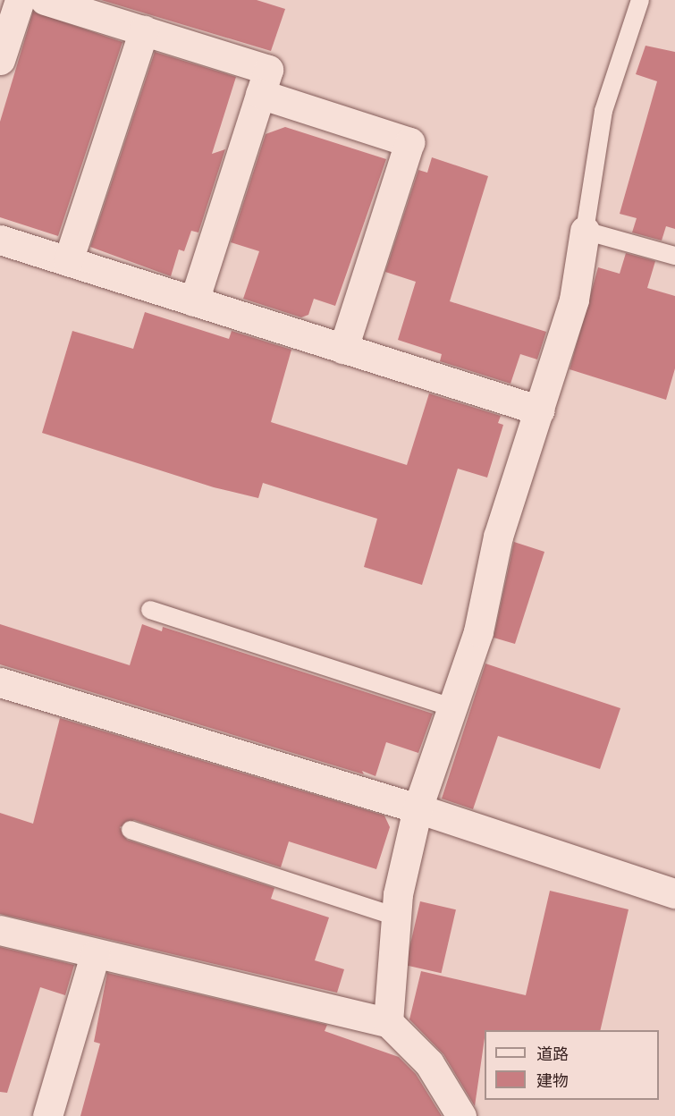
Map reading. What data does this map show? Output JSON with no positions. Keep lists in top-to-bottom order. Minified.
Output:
{"legend":["道路","建物"]}
